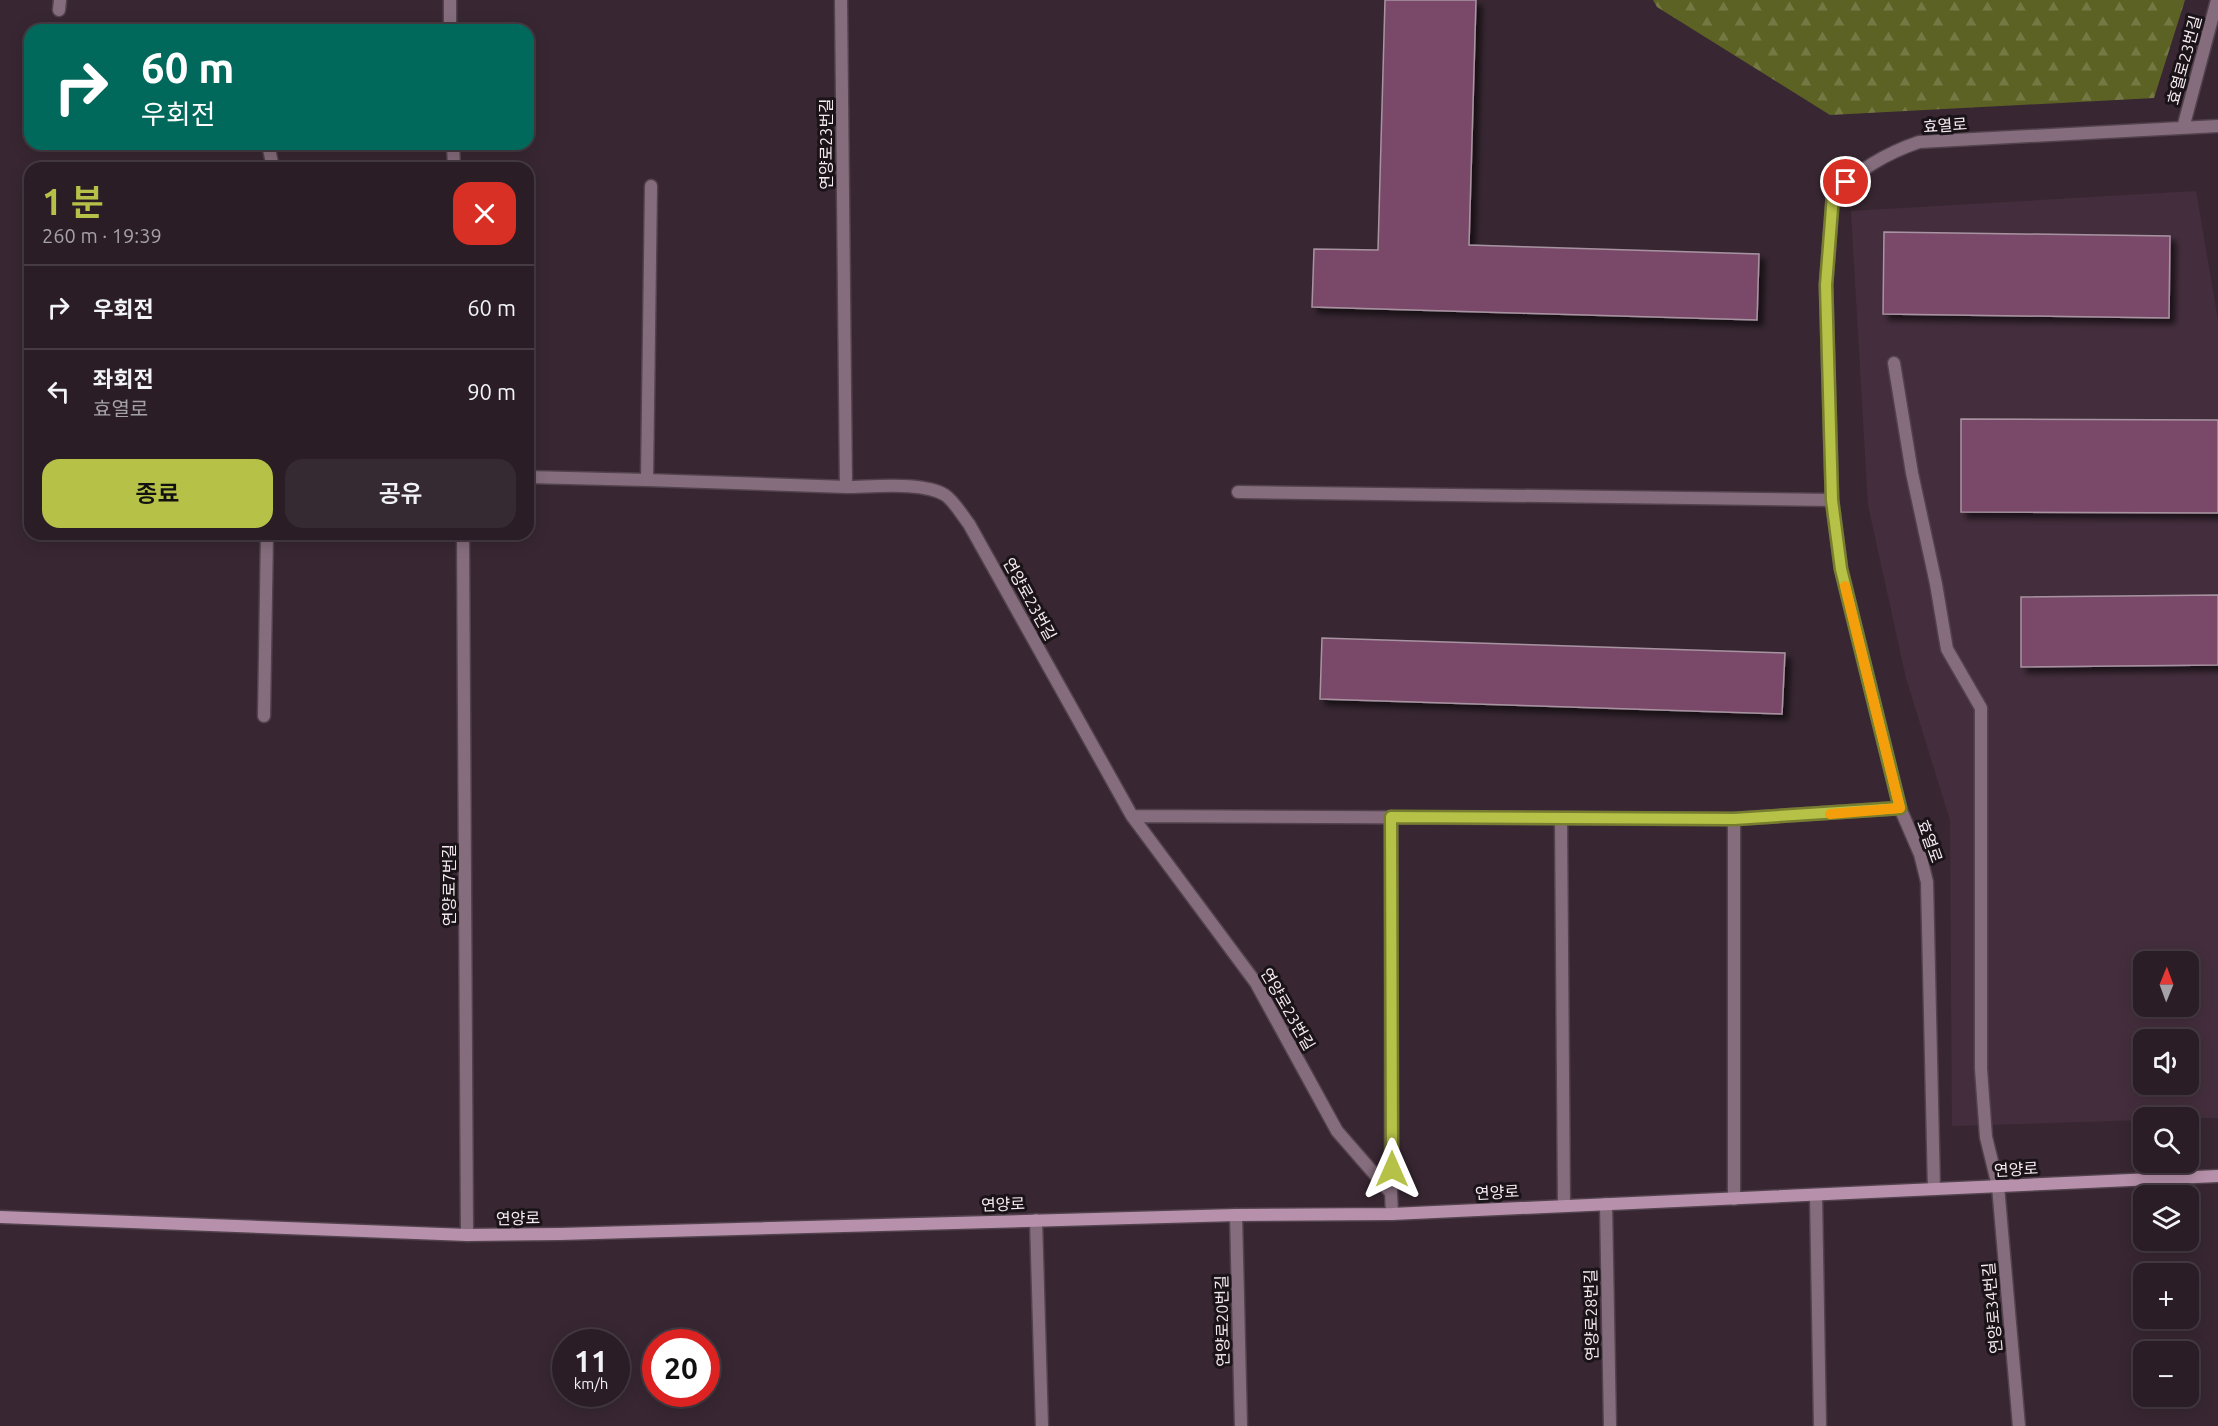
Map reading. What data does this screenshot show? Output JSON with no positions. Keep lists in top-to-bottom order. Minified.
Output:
{"streets":{"street":["효열로23번길","효열로","연양로23번길","연양로7번길","연양로","연양로34번길","연양로28번길","연양로20번길"]},"crossings":[["효열로23번길","효열로"],["효열로","연양로"],["연양로7번길","연양로"],["연양로","연양로34번길"],["연양로","연양로28번길"],["연양로","연양로20번길"]],"north":"top","page":{"turn":["60 m","우회전"],"heading":["1 분","260 m · 19:39"],"list":[{"name":"우회전","value":"60 m"},{"name":"좌회전","note":"효열로","value":"90 m"}],"buttons":["종료","공유"],"map_buttons":["+","−"],"speed":"11 km/h","limit":"20"}}
